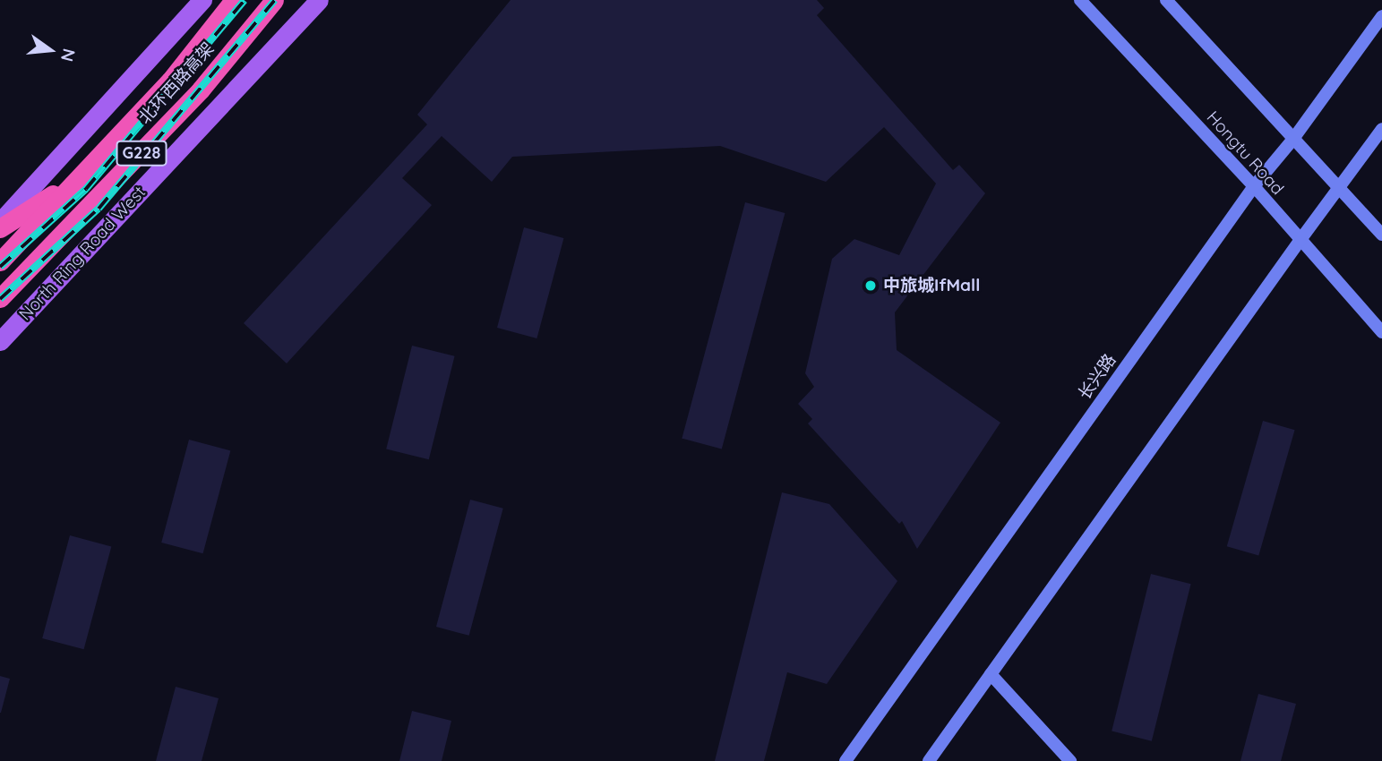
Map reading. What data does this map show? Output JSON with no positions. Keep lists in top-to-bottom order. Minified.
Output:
{"streets":{"highway":["北环西路高架","G228"],"main road":["Hongtu Road","North Ring Road West","长兴路"]},"crossings":[["Hongtu Road","长兴路"]],"places":["中旅城IfMall"],"north":"right"}
